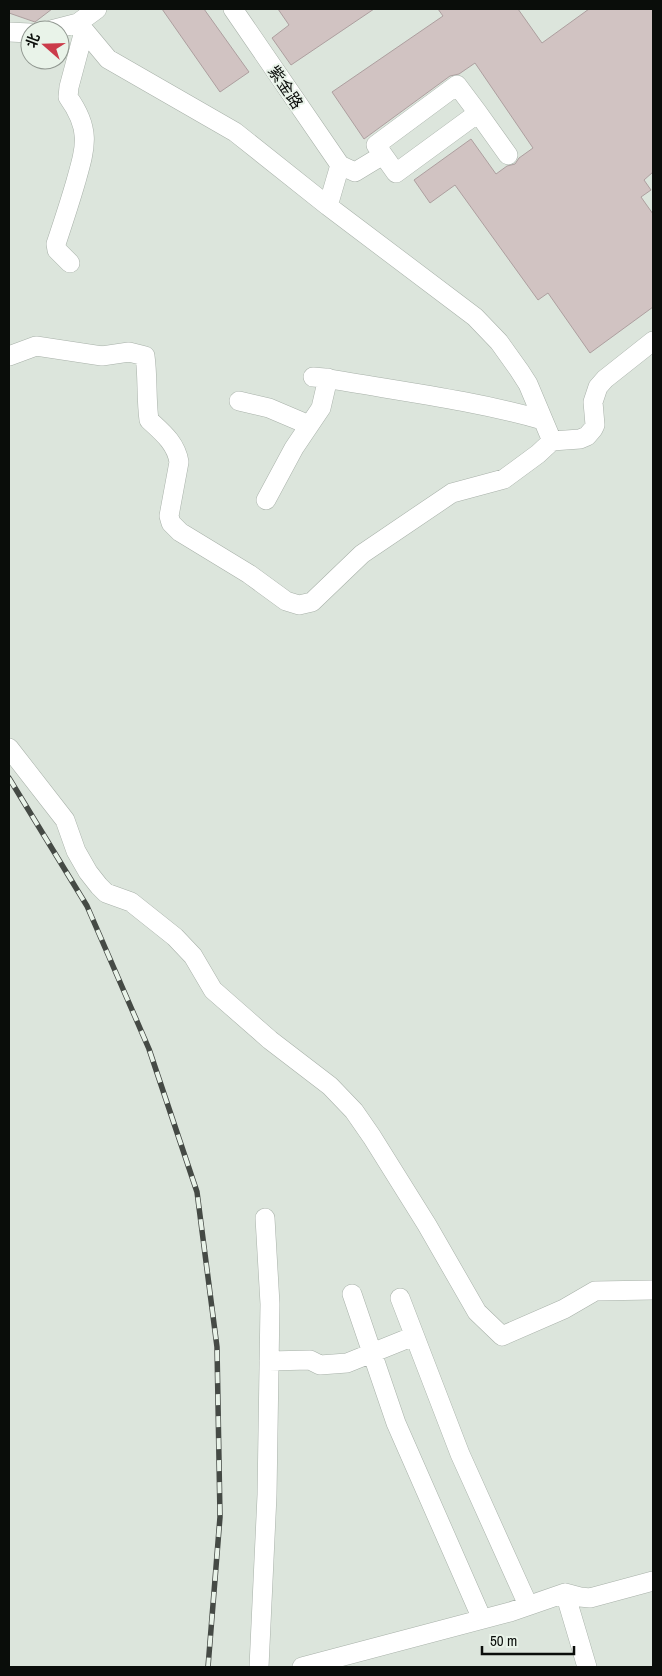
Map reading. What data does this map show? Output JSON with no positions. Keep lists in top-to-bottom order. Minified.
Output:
{"streets":{"street":["紫金路"]},"scale_bar":"50 m","north":"left"}
